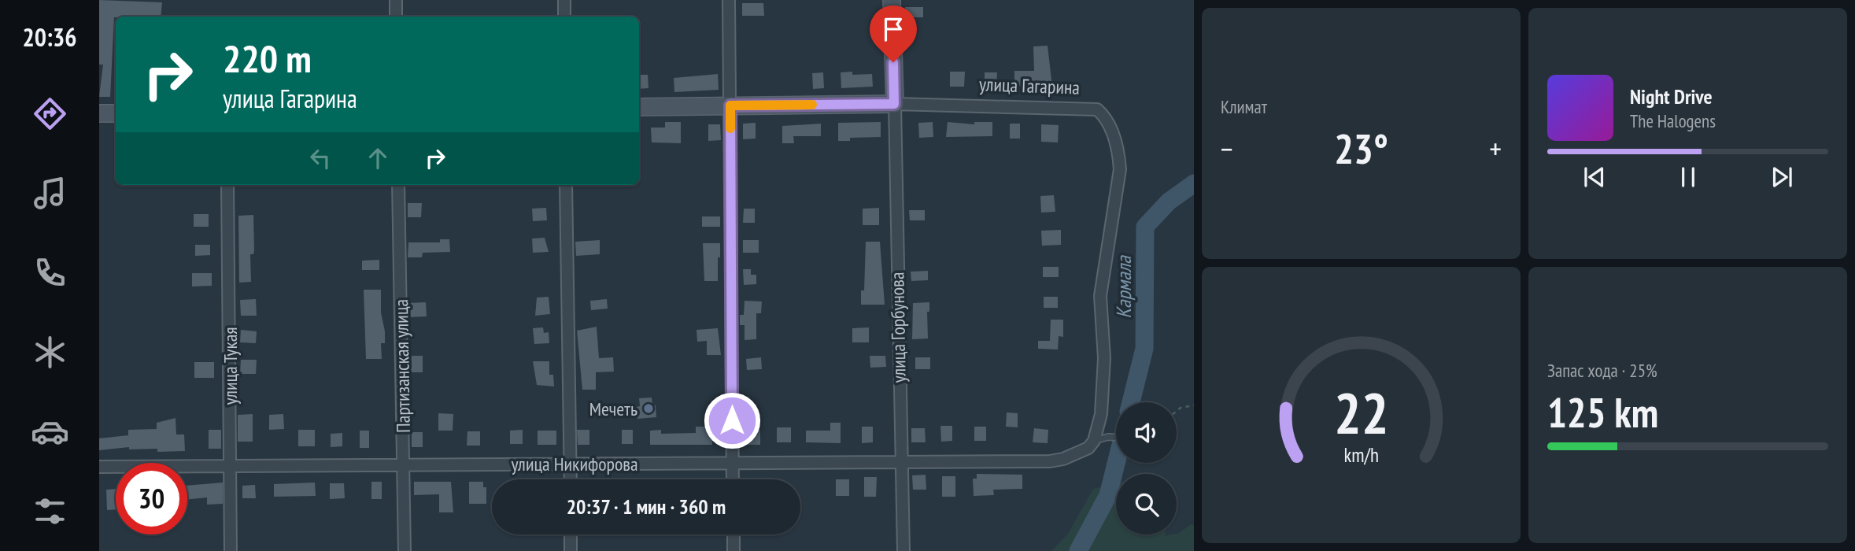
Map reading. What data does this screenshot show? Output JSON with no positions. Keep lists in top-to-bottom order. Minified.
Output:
{"streets":{"main road":["улица Гагарина"],"street":["улица Горбунова","улица Тукая","Партизанская улица","улица Никифорова"]},"crossings":[["улица Гагарина","улица Горбунова"],["улица Гагарина","улица Никифорова"],["улица Горбунова","улица Никифорова"],["улица Тукая","улица Никифорова"],["Партизанская улица","улица Никифорова"]],"water":["Кармала"],"places":["Мечеть"],"page":{"tabs":"20:36","tile":["Климат",["Запас хода · 25%","125 km"]],"turn":["220 m","улица Гагарина"],"song":["Night Drive","The Halogens"],"heat":["−","23°","+"],"limit":"30","trip":"20:37 · 1 мин · 360 m","gauge":["22","km/h"]}}
